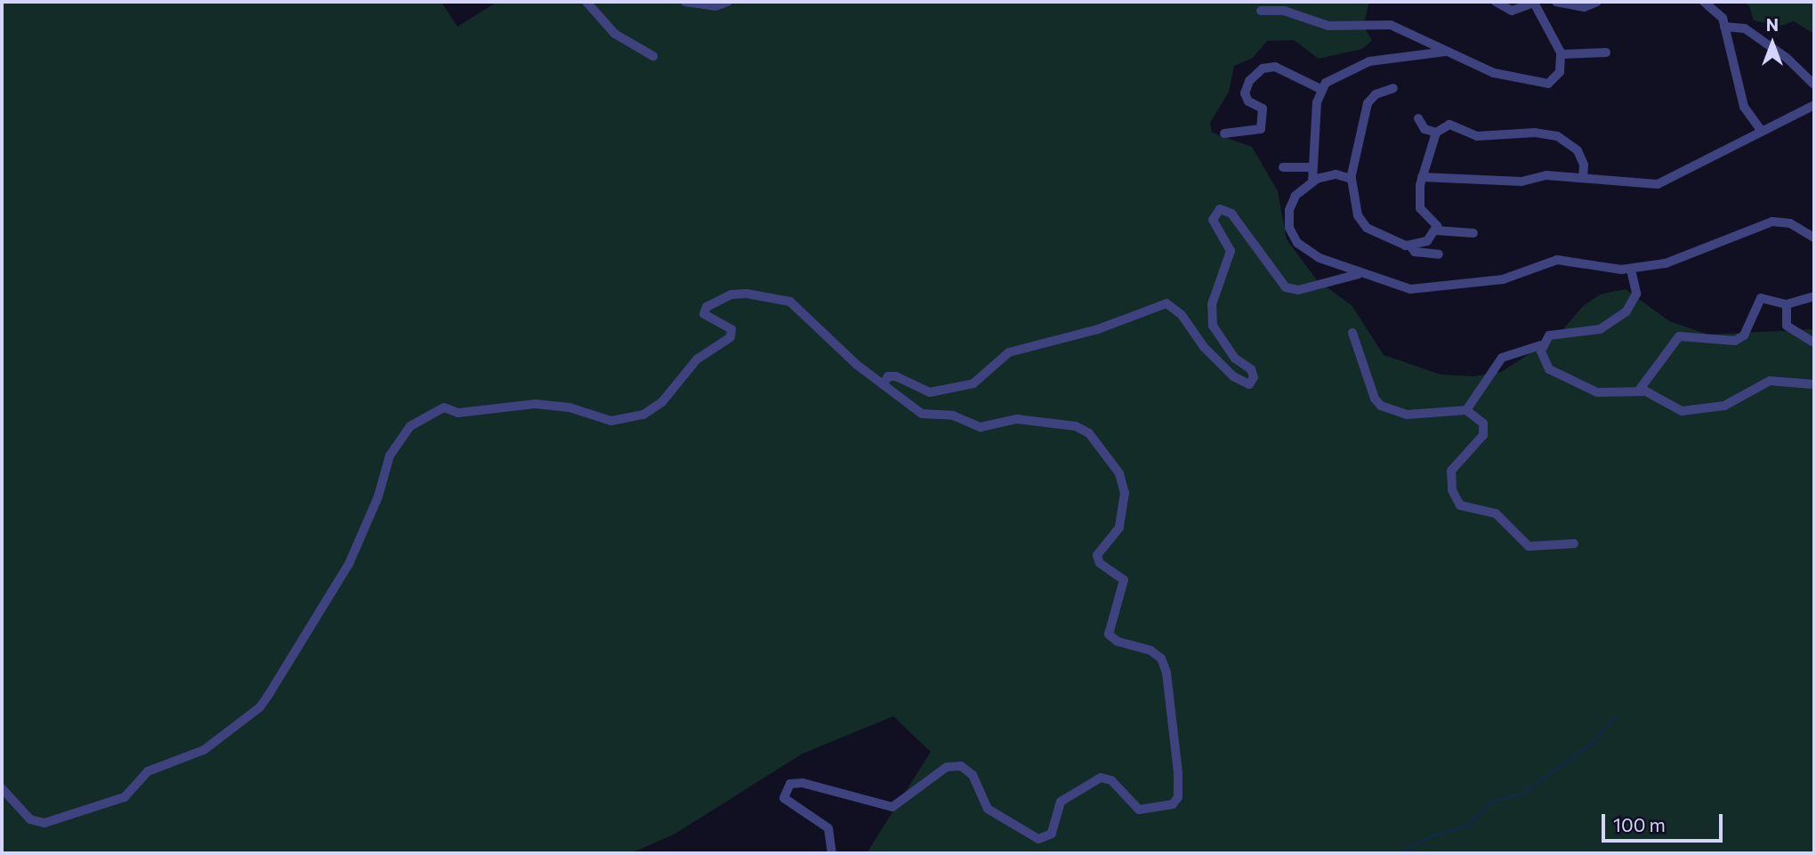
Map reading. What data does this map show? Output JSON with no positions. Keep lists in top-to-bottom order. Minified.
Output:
{"scale_bar":"100 m","north":"top"}
